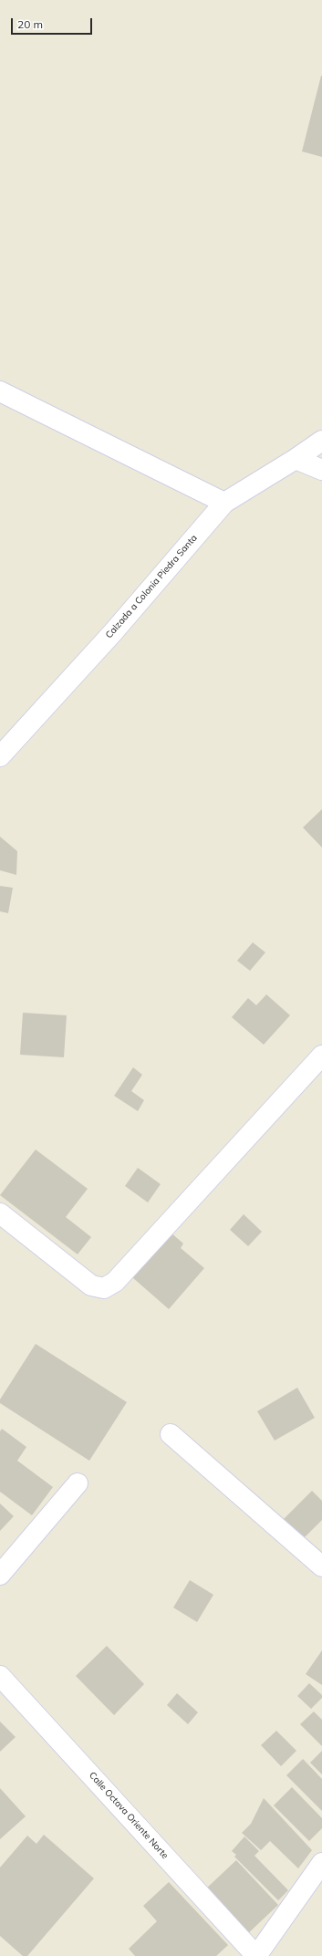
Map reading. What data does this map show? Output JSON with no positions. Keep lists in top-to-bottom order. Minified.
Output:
{"streets":{"street":["Calzada a Colonia Piedra Santa","Calle Octava Oriente Norte"]},"scale_bar":"20 m"}
